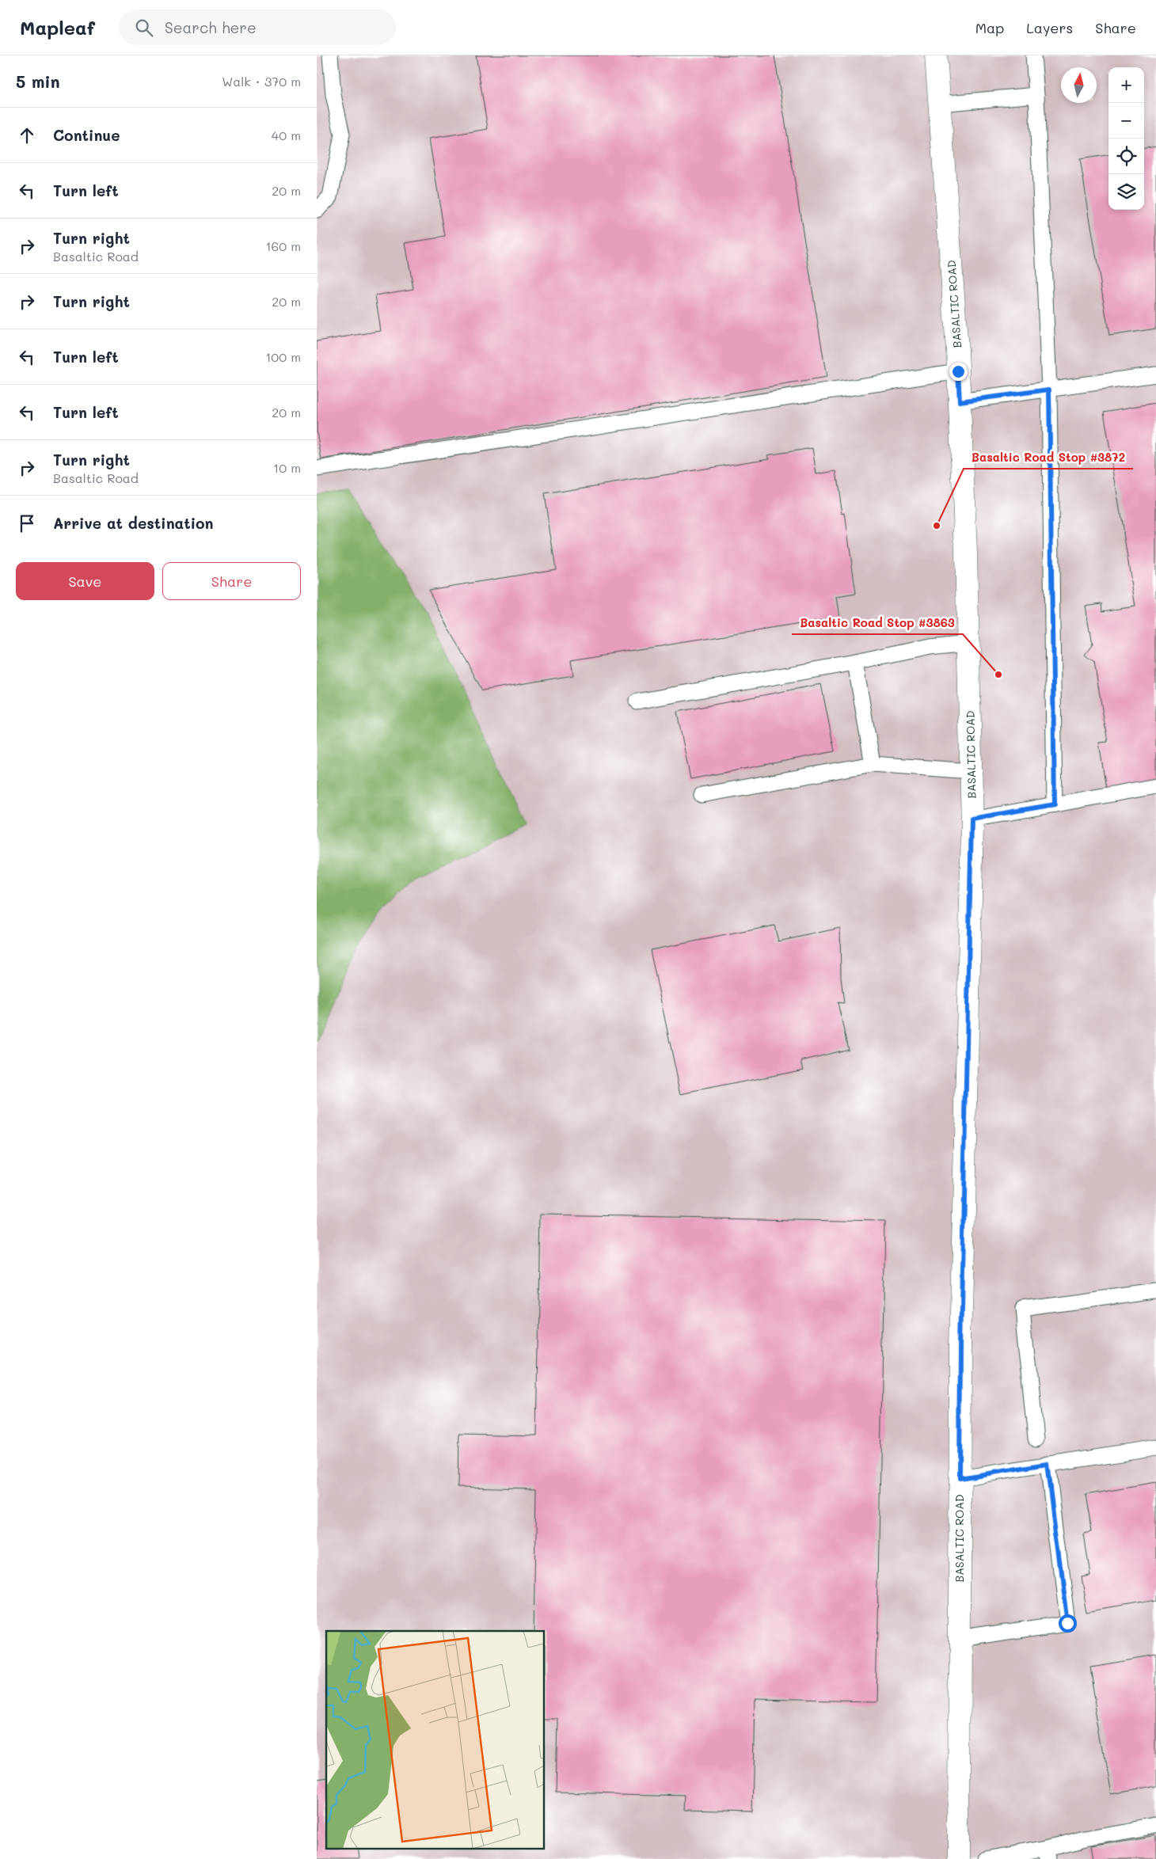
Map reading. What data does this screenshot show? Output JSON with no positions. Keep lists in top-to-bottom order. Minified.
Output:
{"streets":{"street":["BASALTIC ROAD"]},"places":["Basaltic Road Stop #3872","Basaltic Road Stop #3863"],"north":"top","page":{"header":"Mapleaf","search":"Search here","nav":["Map","Layers","Share"],"heading":["5 min","Walk · 370 m"],"map_buttons":["+","−"],"list":[["Continue","40 m"],["Turn left","20 m"],["Turn right","Basaltic Road","160 m"],["Turn right","20 m"],["Turn left","100 m"],["Turn left","20 m"],["Turn right","Basaltic Road","10 m"],"Arrive at destination"],"buttons":["Save","Share"]}}
